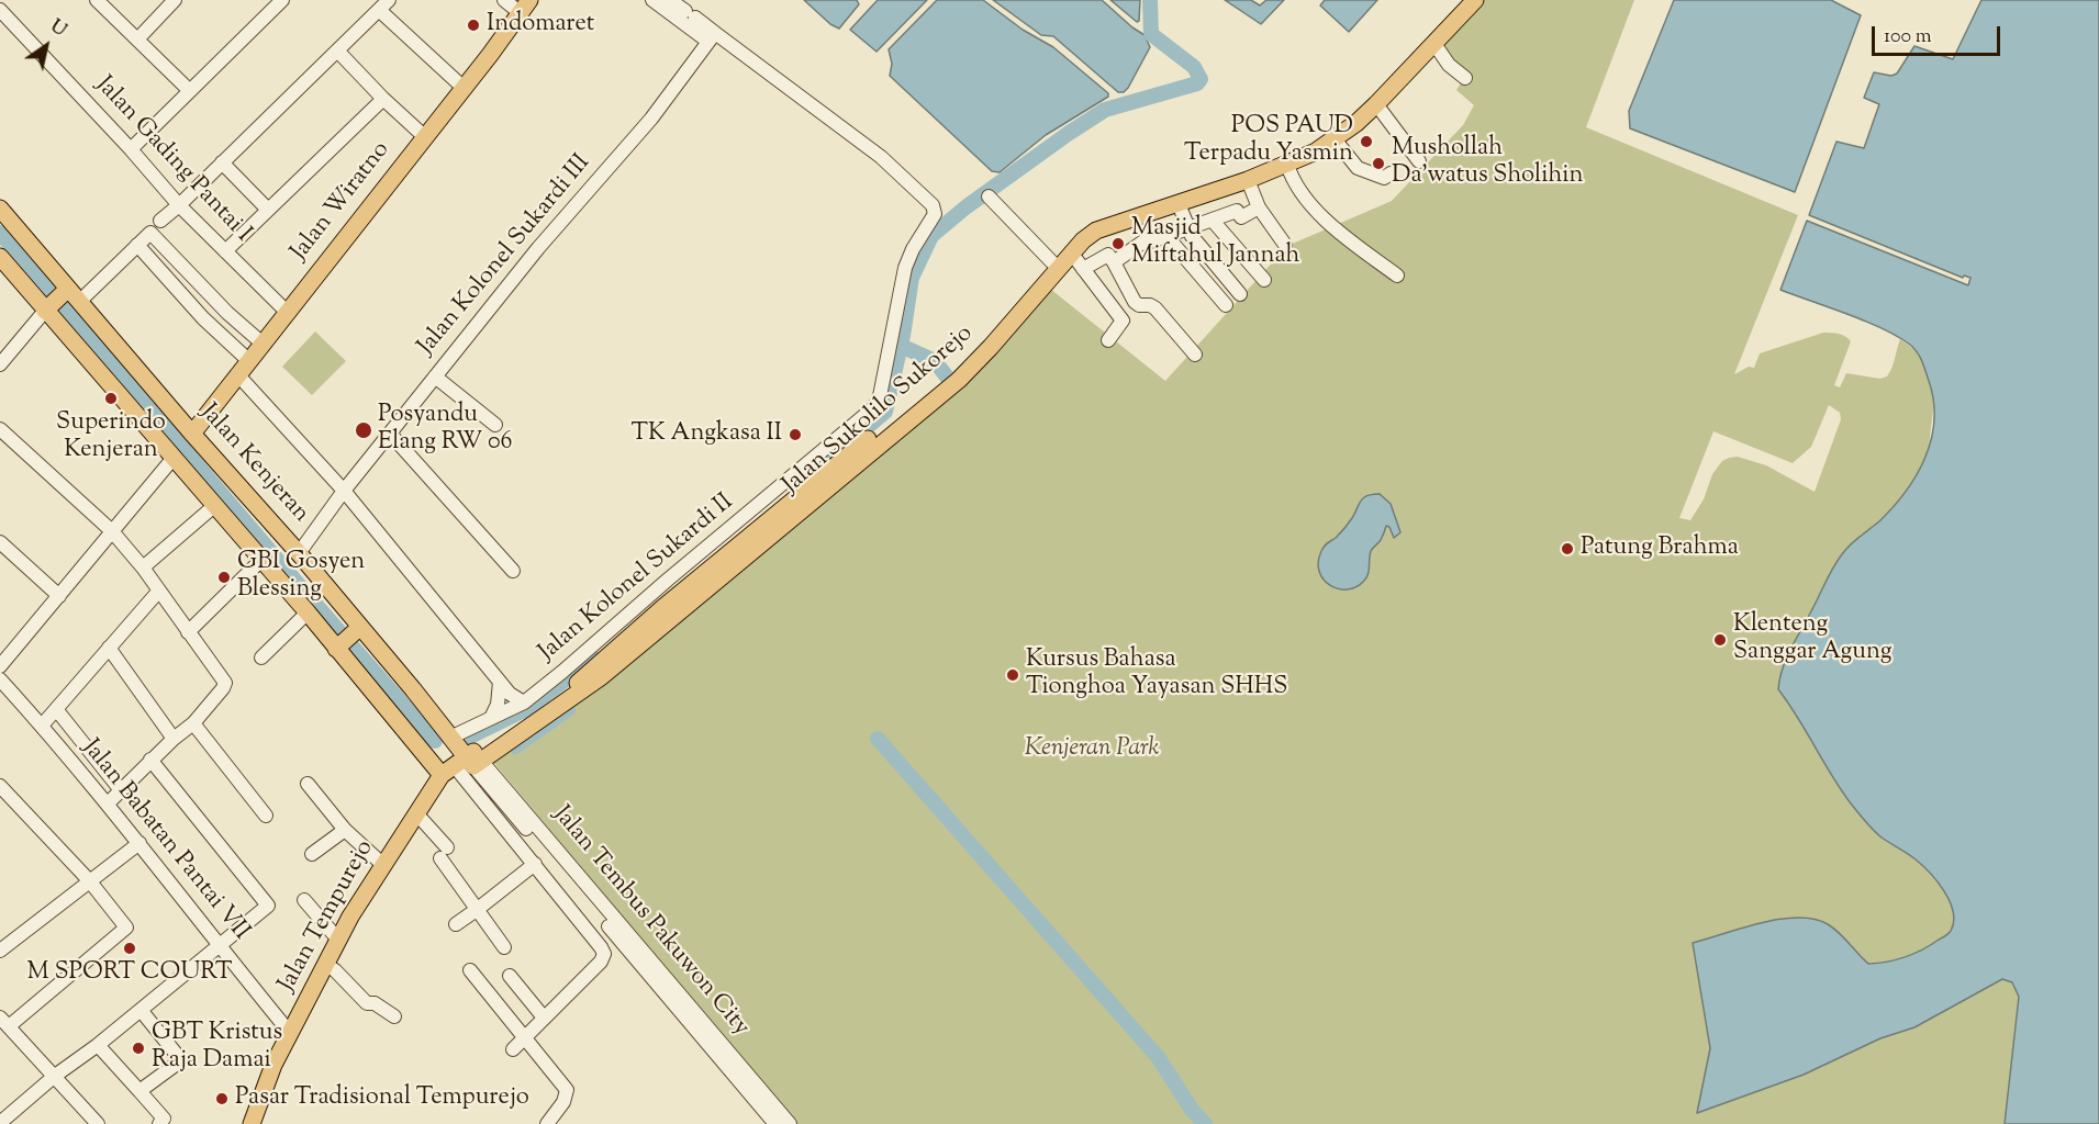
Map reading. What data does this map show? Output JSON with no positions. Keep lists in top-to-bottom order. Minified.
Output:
{"streets":{"main road":["Jalan Wiratno","Jalan Sukolilo Sukorejo","Jalan Kenjeran","Jalan Tempurejo"],"street":["Jalan Gading Pantai I","Jalan Kolonel Sukardi III","Jalan Kolonel Sukardi II","Jalan Babatan Pantai VII","Jalan Tembus Pakuwon City"]},"crossings":[["Jalan Gading Pantai I","Jalan Wiratno"],["Jalan Wiratno","Jalan Kenjeran"],["Jalan Kolonel Sukardi III","Jalan Kenjeran"],["Jalan Kolonel Sukardi III","Jalan Kolonel Sukardi II"],["Jalan Sukolilo Sukorejo","Jalan Kenjeran"],["Jalan Sukolilo Sukorejo","Jalan Tempurejo"],["Jalan Sukolilo Sukorejo","Jalan Tembus Pakuwon City"],["Jalan Kenjeran","Jalan Kolonel Sukardi II"],["Jalan Kenjeran","Jalan Tempurejo"],["Jalan Kenjeran","Jalan Tembus Pakuwon City"],["Jalan Babatan Pantai VII","Jalan Tempurejo"],["Jalan Tempurejo","Jalan Tembus Pakuwon City"]],"parks":["Kenjeran Park"],"places":["Indomaret","POS PAUD Terpadu Yasmin","Mushollah Da'watus Sholihin","Masjid Miftahul Jannah","Superindo Kenjeran","Posyandu Elang RW 06","TK Angkasa II","Patung Brahma","GBI Gosyen Blessing","Klenteng Sanggar Agung","Kursus Bahasa Tionghoa Yayasan SHHS","M SPORT COURT","GBT Kristus Raja Damai","Pasar Tradisional Tempurejo"],"scale_bar":"100 m","north":"top right"}
